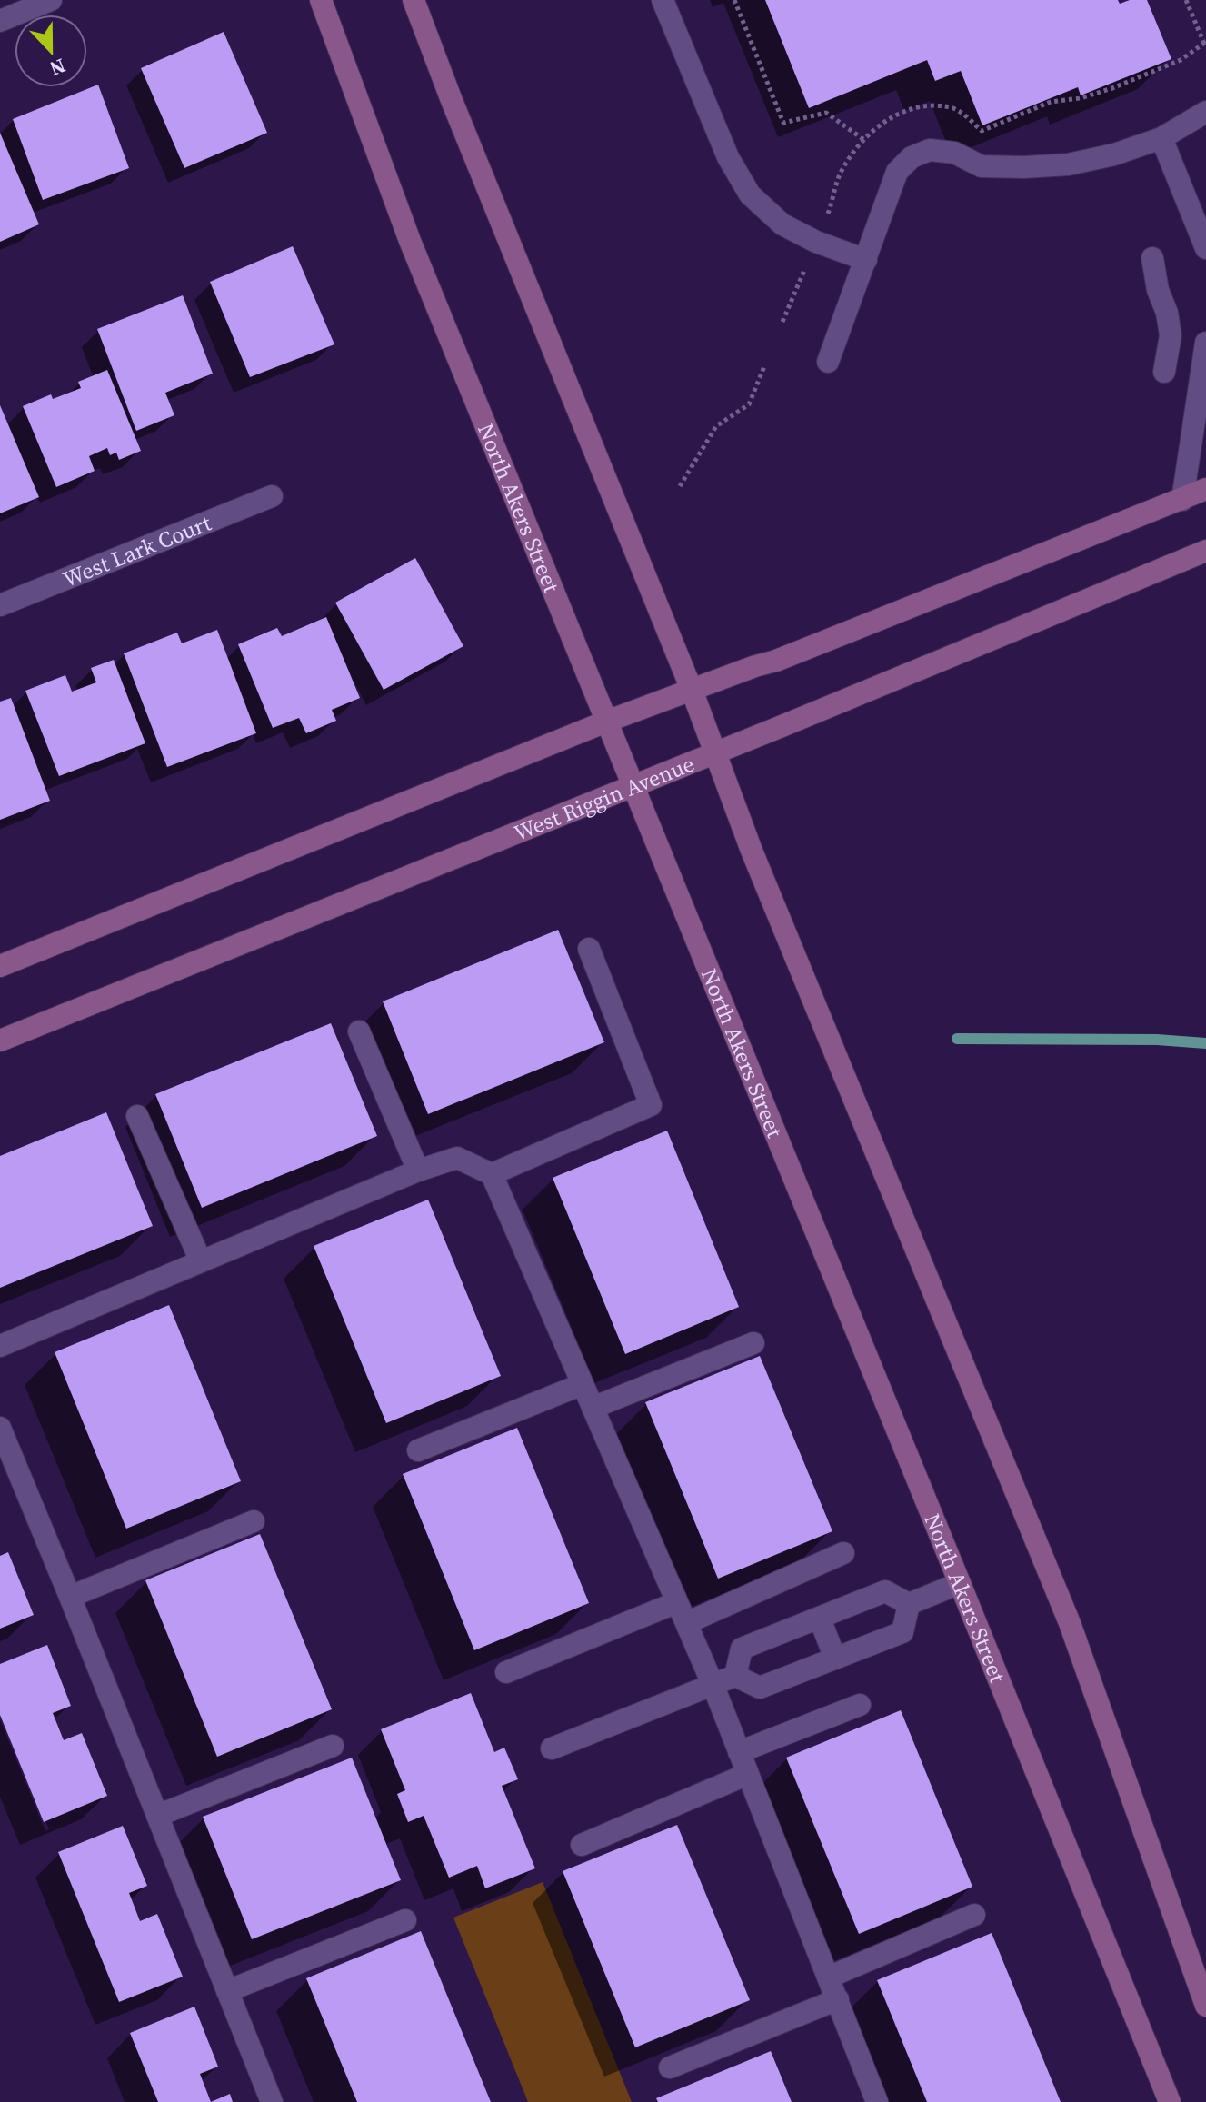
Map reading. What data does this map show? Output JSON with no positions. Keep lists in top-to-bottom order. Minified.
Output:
{"streets":{"main road":["North Akers Street","West Riggin Avenue"],"street":["West Lark Court"]},"crossings":[["North Akers Street","West Riggin Avenue"]],"north":"bottom"}
